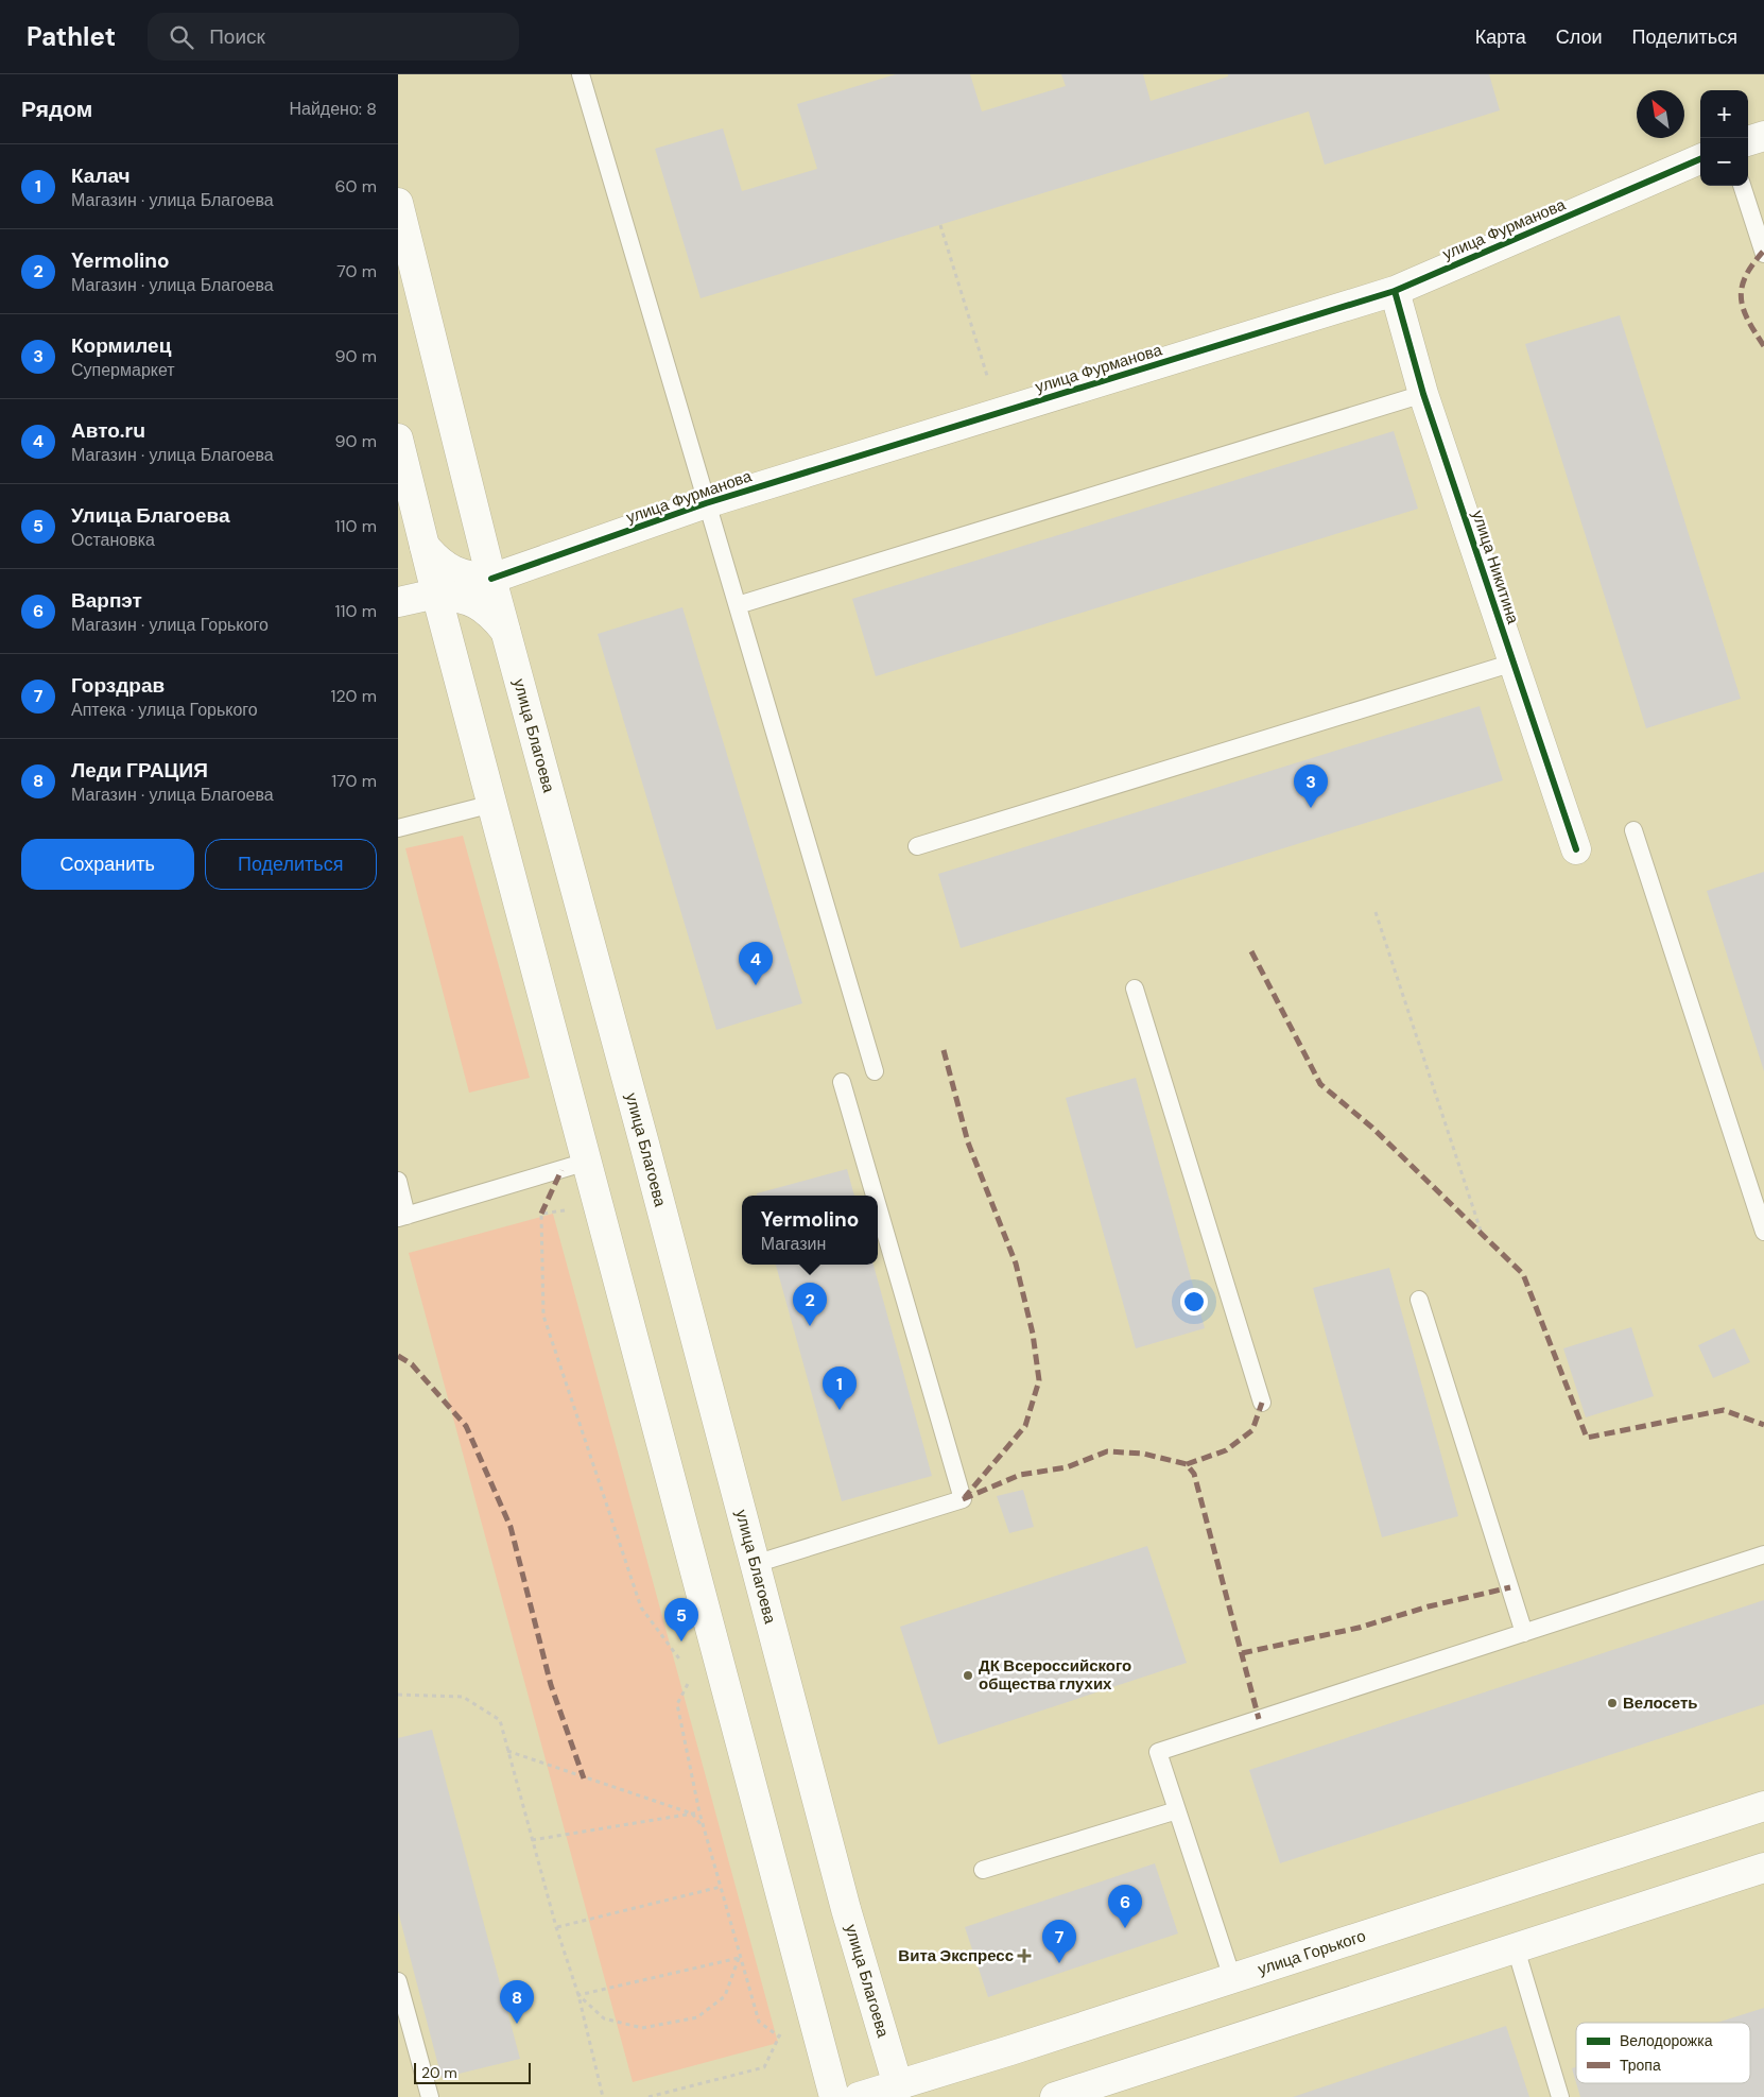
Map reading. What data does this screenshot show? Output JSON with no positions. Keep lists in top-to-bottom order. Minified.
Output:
{"streets":{"main road":["улица Фурманова","улица Никитина","улица Благоева","улица Горького"]},"crossings":[["улица Фурманова","улица Никитина"],["улица Фурманова","улица Благоева"],["улица Благоева","улица Горького"]],"places":{"other":["ДК Всероссийского общества глухих","Велосеть"],"health":["Вита Экспресс"]},"legend":["Велодорожка","Тропа"],"scale_bar":"20 m","north":"top left","page":{"header":"Pathlet","search":"Поиск","nav":["Карта","Слои","Поделиться"],"heading":["Рядом","Найдено: 8"],"map_buttons":["+","−"],"list":[{"mark":"1","name":"Калач","note":"Магазин · улица Благоева","value":"60 m"},{"mark":"2","name":"Yermolino","note":"Магазин · улица Благоева","value":"70 m"},{"mark":"3","name":"Кормилец","note":"Супермаркет","value":"90 m"},{"mark":"4","name":"Авто.ru","note":"Магазин · улица Благоева","value":"90 m"},{"mark":"5","name":"Улица Благоева","note":"Остановка","value":"110 m"},{"mark":"6","name":"Варпэт","note":"Магазин · улица Горького","value":"110 m"},{"mark":"7","name":"Горздрав","note":"Аптека · улица Горького","value":"120 m"},{"mark":"8","name":"Леди ГРАЦИЯ","note":"Магазин · улица Благоева","value":"170 m"}],"pins":["3","4","2","1","5","6","7","8"],"buttons":["Сохранить","Поделиться"],"popup":["Yermolino","Магазин"],"scale":"20 m"}}
